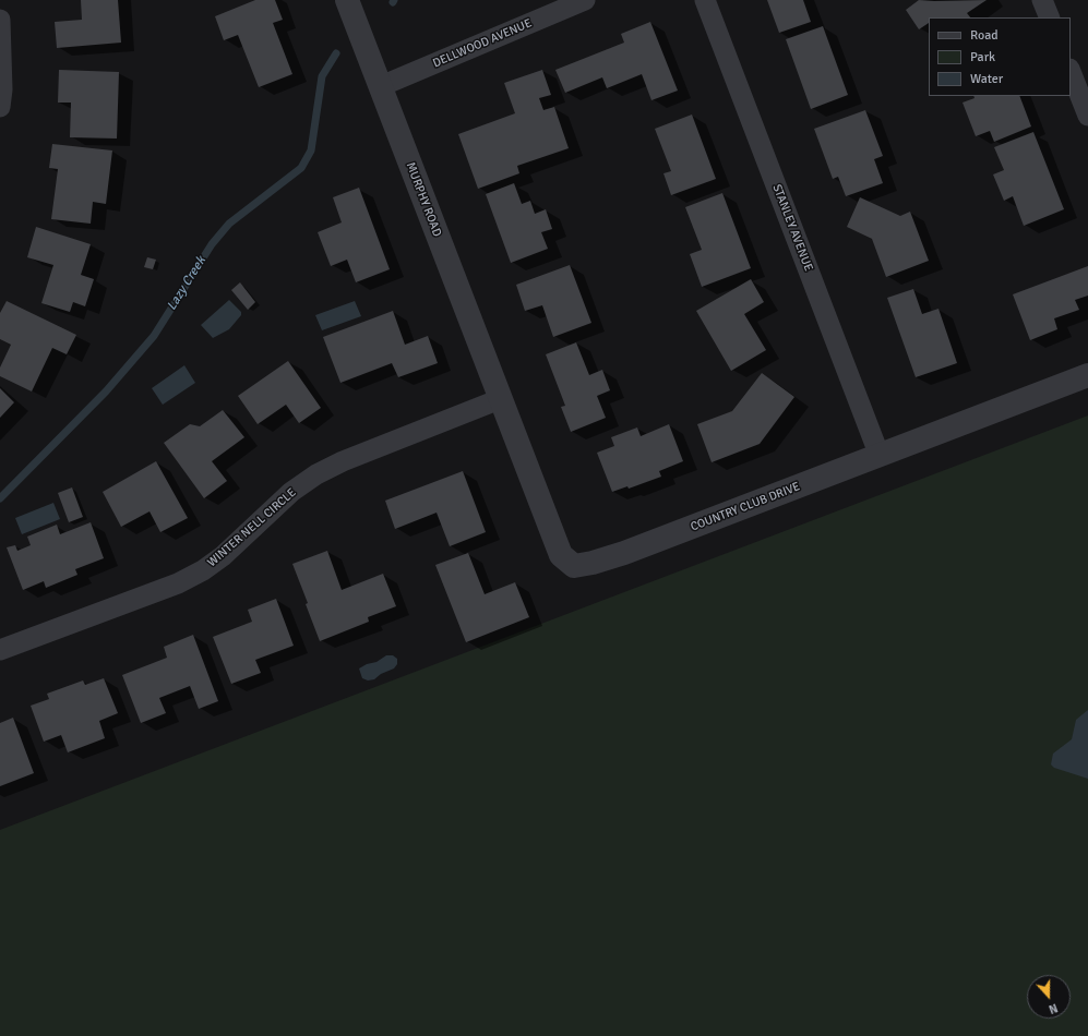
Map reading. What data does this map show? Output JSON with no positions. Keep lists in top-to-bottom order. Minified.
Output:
{"streets":{"street":["DELLWOOD AVENUE","MURPHY ROAD","STANLEY AVENUE","COUNTRY CLUB DRIVE","WINTER NELL CIRCLE"]},"crossings":[["DELLWOOD AVENUE","MURPHY ROAD"],["MURPHY ROAD","COUNTRY CLUB DRIVE"],["MURPHY ROAD","WINTER NELL CIRCLE"],["STANLEY AVENUE","COUNTRY CLUB DRIVE"],["COUNTRY CLUB DRIVE","WINTER NELL CIRCLE"]],"water":["Lazy Creek"],"legend":["Road","Park","Water"],"north":"bottom"}
